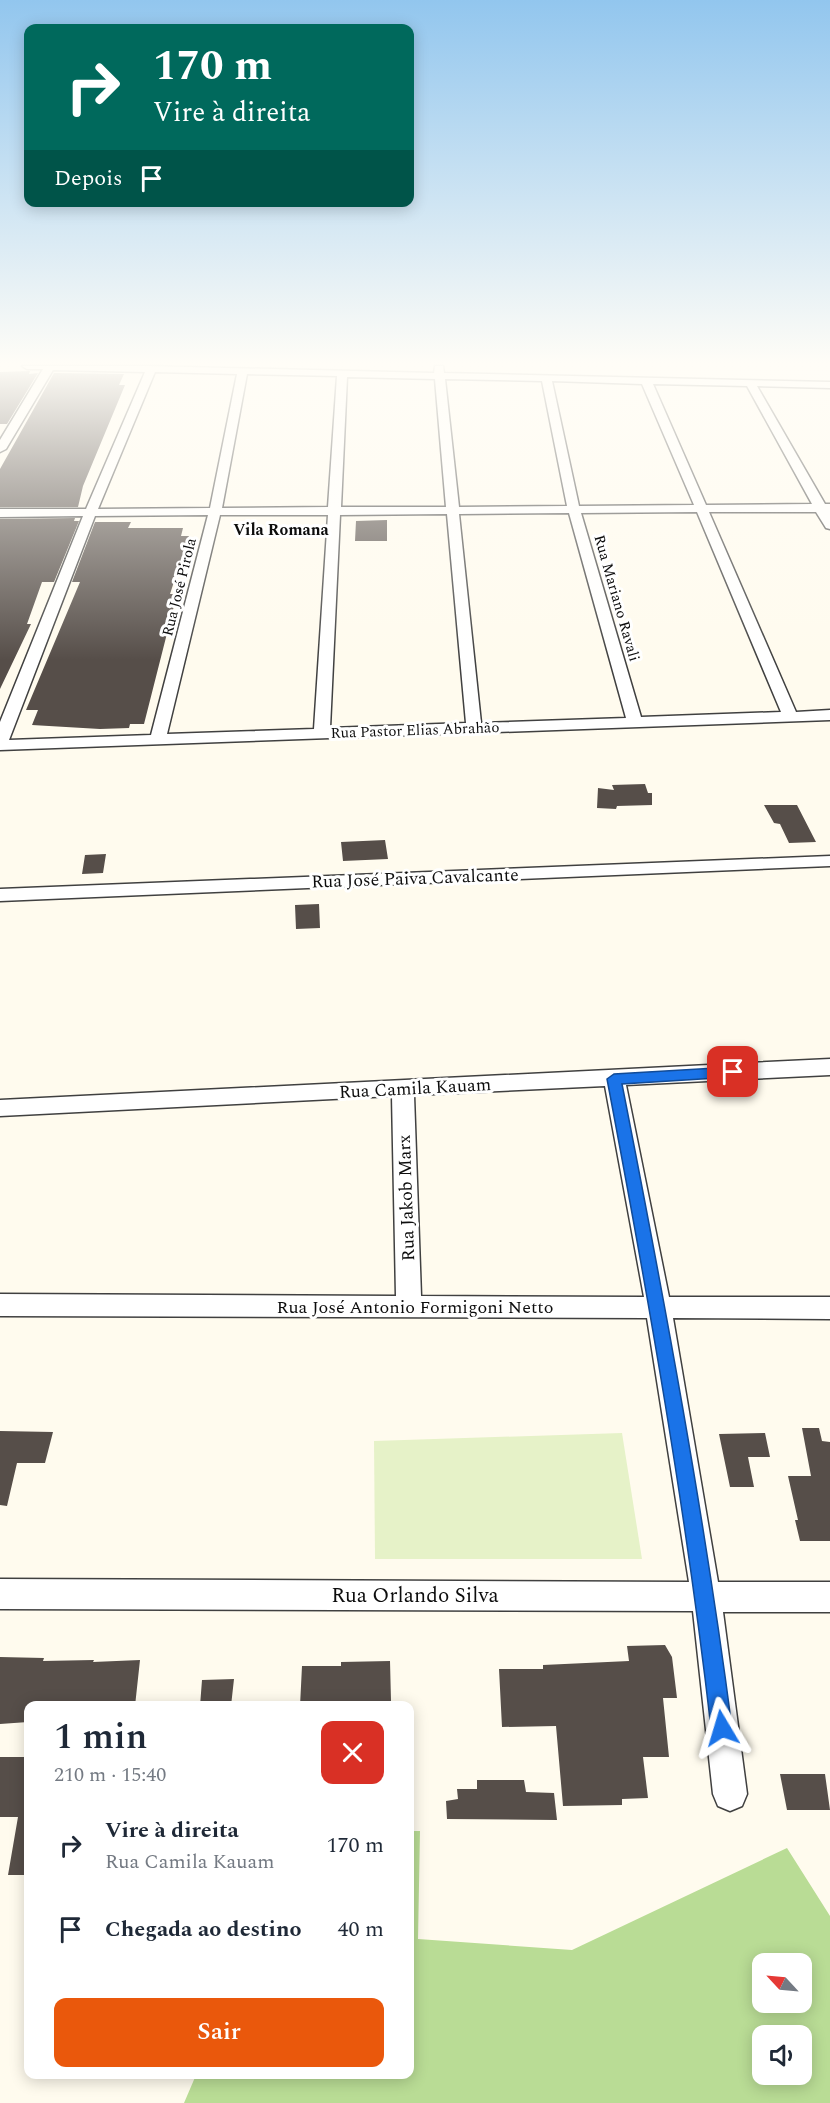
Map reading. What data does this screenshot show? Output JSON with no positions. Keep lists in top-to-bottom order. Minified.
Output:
{"streets":{"street":["Rua José Pirola","Rua Mariano Ravali","Rua Pastor Elias Abrahão","Rua José Paiva Cavalcante","Rua Camila Kauam","Rua Jakob Marx","Rua José Antonio Formigoni Netto","Rua Orlando Silva"]},"crossings":[["Rua José Pirola","Rua Pastor Elias Abrahão"],["Rua Mariano Ravali","Rua Pastor Elias Abrahão"],["Rua Camila Kauam","Rua Jakob Marx"],["Rua Jakob Marx","Rua José Antonio Formigoni Netto"]],"districts":["Vila Romana"],"north":"top left","page":{"turn":["170 m","Vire à direita"],"then":"Depois","heading":["1 min","210 m · 15:40"],"list":[{"name":"Vire à direita","note":"Rua Camila Kauam","value":"170 m"},{"name":"Chegada ao destino","value":"40 m"}],"buttons":"Sair"}}
